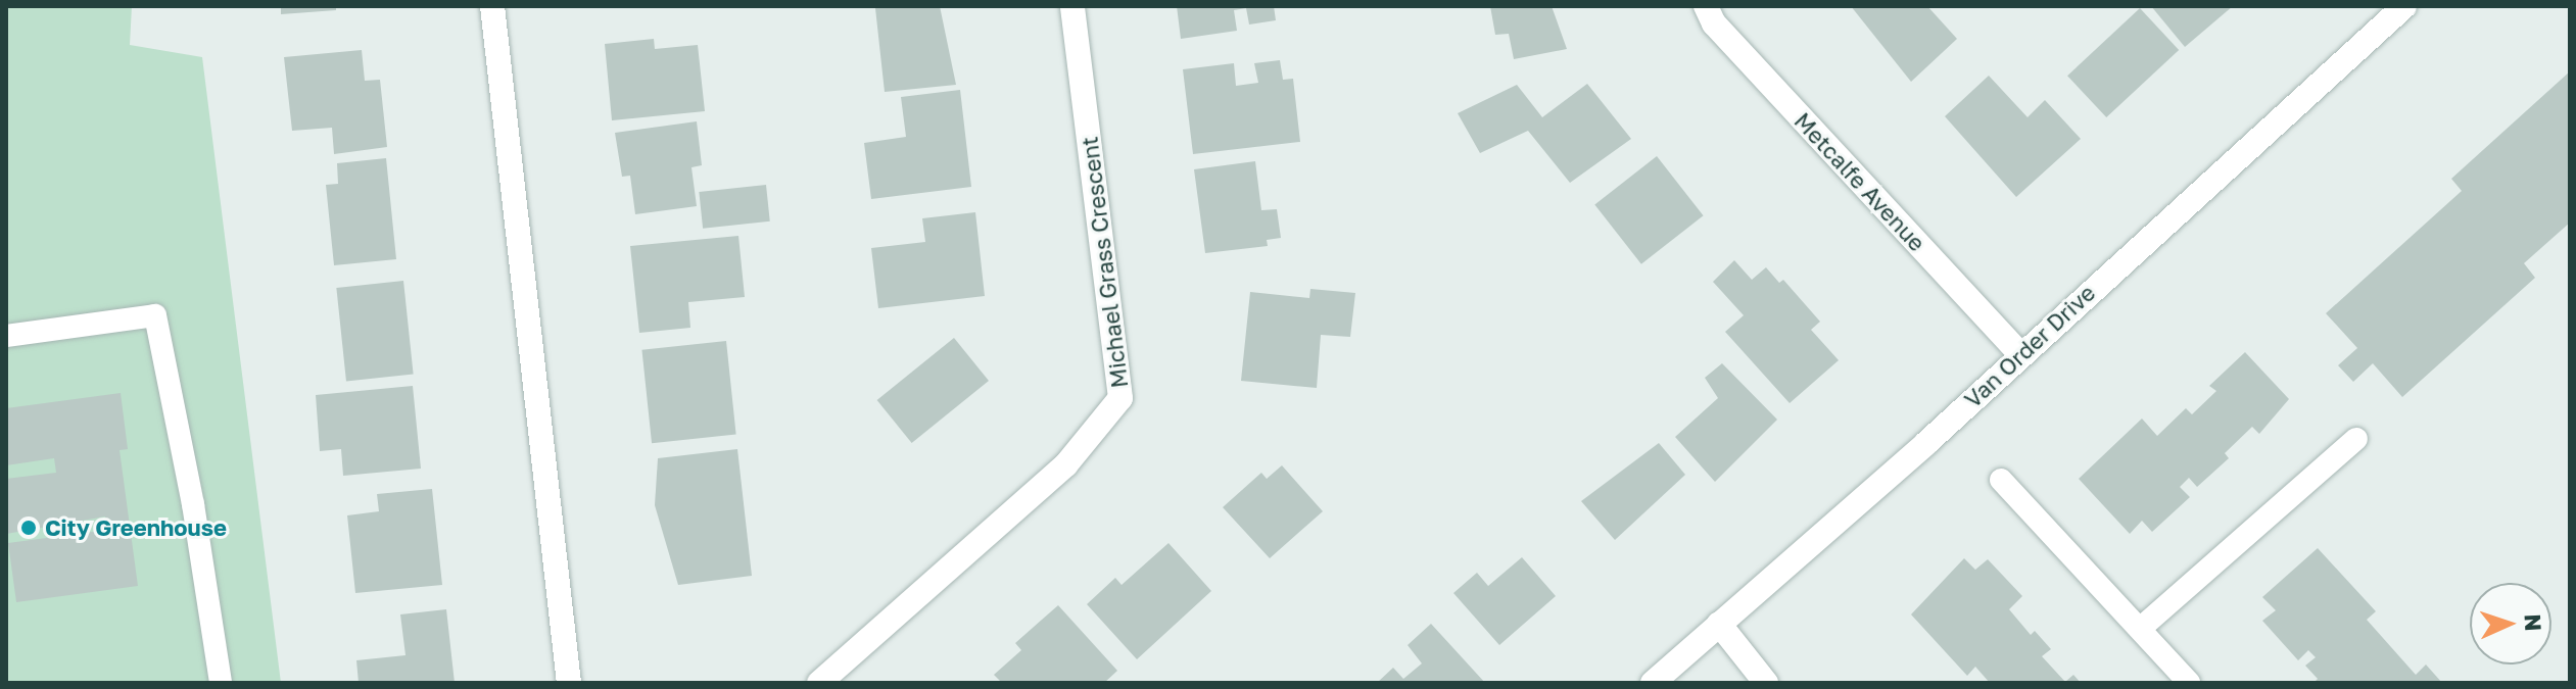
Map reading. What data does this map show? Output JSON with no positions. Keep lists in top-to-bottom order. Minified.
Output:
{"streets":{"street":["Metcalfe Avenue","Michael Grass Crescent","Van Order Drive"]},"crossings":[["Metcalfe Avenue","Van Order Drive"]],"places":["City Greenhouse"],"north":"right"}
